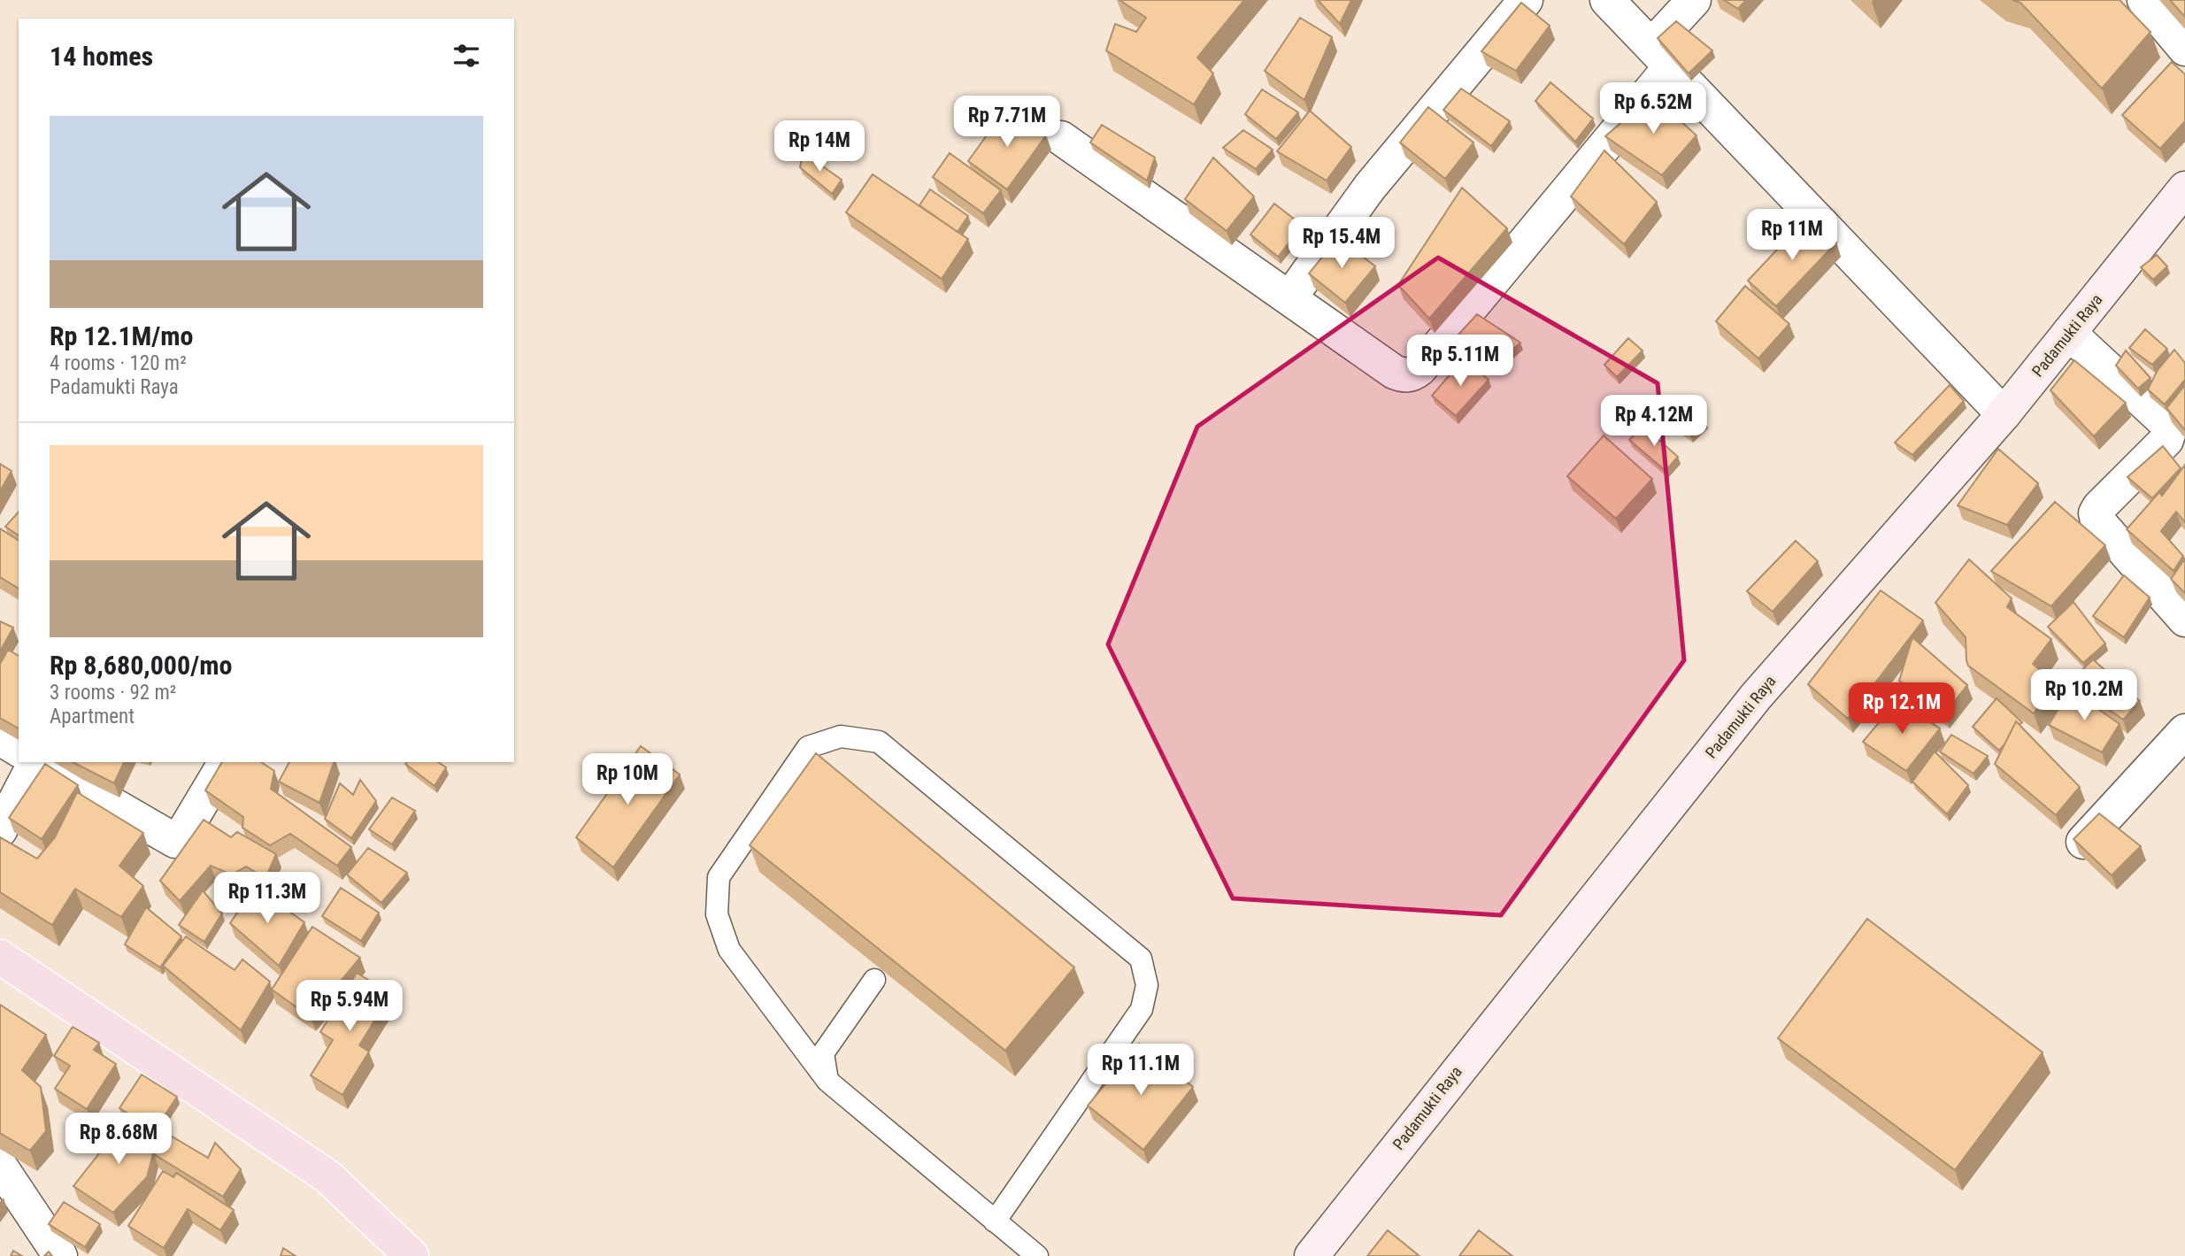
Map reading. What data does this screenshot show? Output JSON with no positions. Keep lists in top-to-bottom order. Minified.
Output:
{"streets":{"street":["Padamukti Raya"]},"page":{"heading":"14 homes","price":["Rp 6.52M","Rp 7.71M","Rp 14M","Rp 11M","Rp 15.4M","Rp 5.11M","Rp 4.12M","Rp 10.2M","Rp 12.1M","Rp 10M","Rp 11.3M","Rp 5.94M","Rp 11.1M","Rp 8.68M"],"list":[{"name":"Rp 12.1M/mo","note":"4 rooms · 120 m² · Padamukti Raya"},{"name":"Rp 8,680,000/mo","note":"3 rooms · 92 m² · Apartment"}]}}
